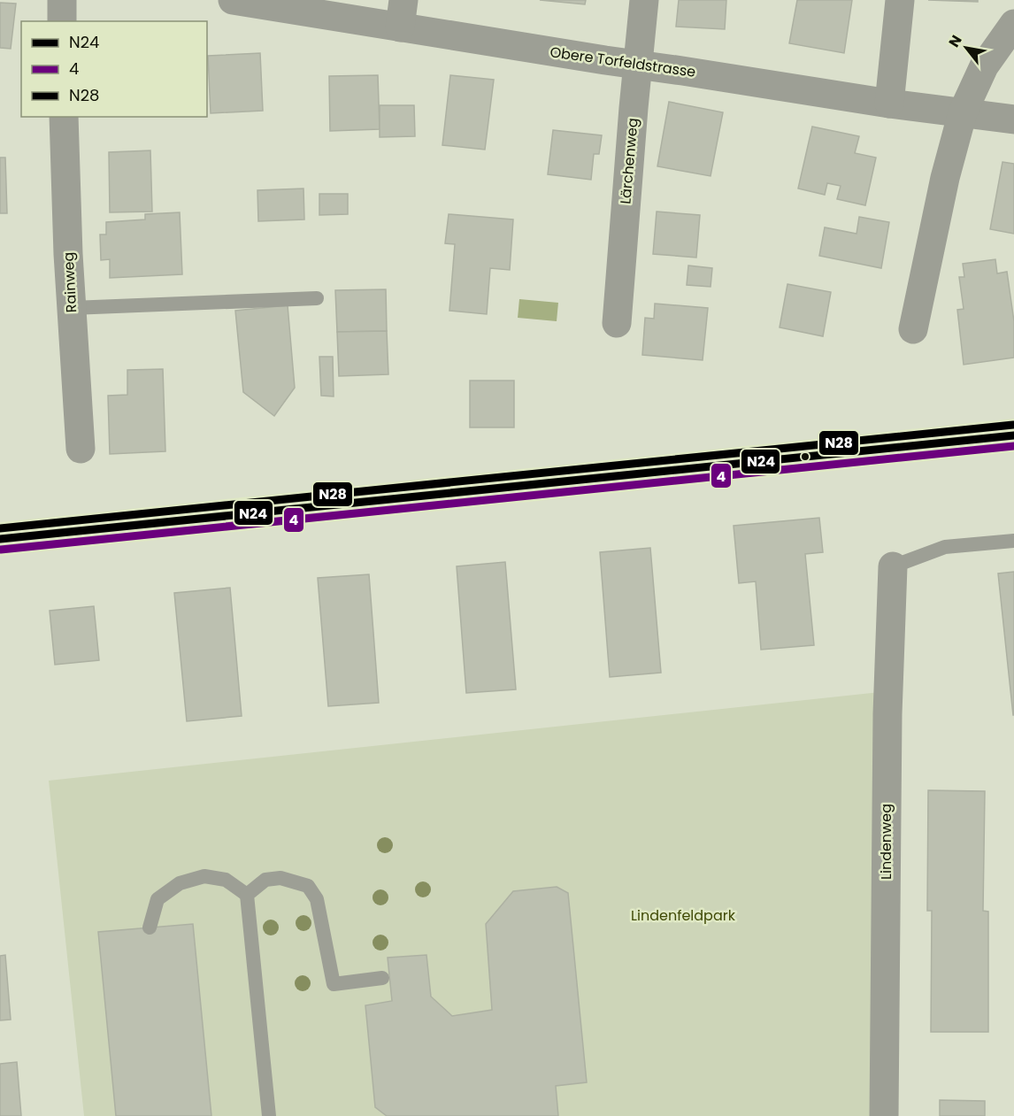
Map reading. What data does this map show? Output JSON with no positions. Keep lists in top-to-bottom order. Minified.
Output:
{"streets":{"street":["Obere Torfeldstrasse","Lärchenweg","Rainweg","Lindenweg"]},"crossings":[["Obere Torfeldstrasse","Lärchenweg"]],"parks":["Lindenfeldpark"],"lines":["transit line N28","transit line N24","transit line 4"],"legend":["N24","4","N28"],"north":"top left"}
